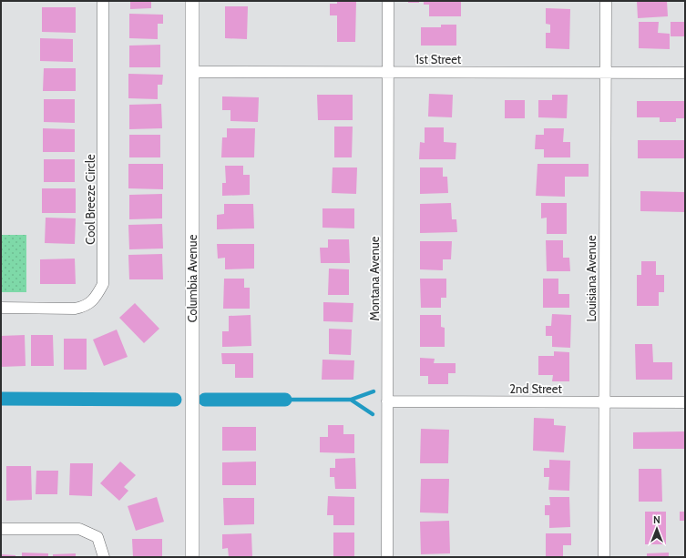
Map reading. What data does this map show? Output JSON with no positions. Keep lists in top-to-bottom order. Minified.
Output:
{"streets":{"street":["1st Street","Cool Breeze Circle","Columbia Avenue","Montana Avenue","Louisiana Avenue","2nd Street"]},"crossings":[["1st Street","Columbia Avenue"],["1st Street","Montana Avenue"],["1st Street","Louisiana Avenue"],["Montana Avenue","2nd Street"],["Louisiana Avenue","2nd Street"]],"north":"top"}
